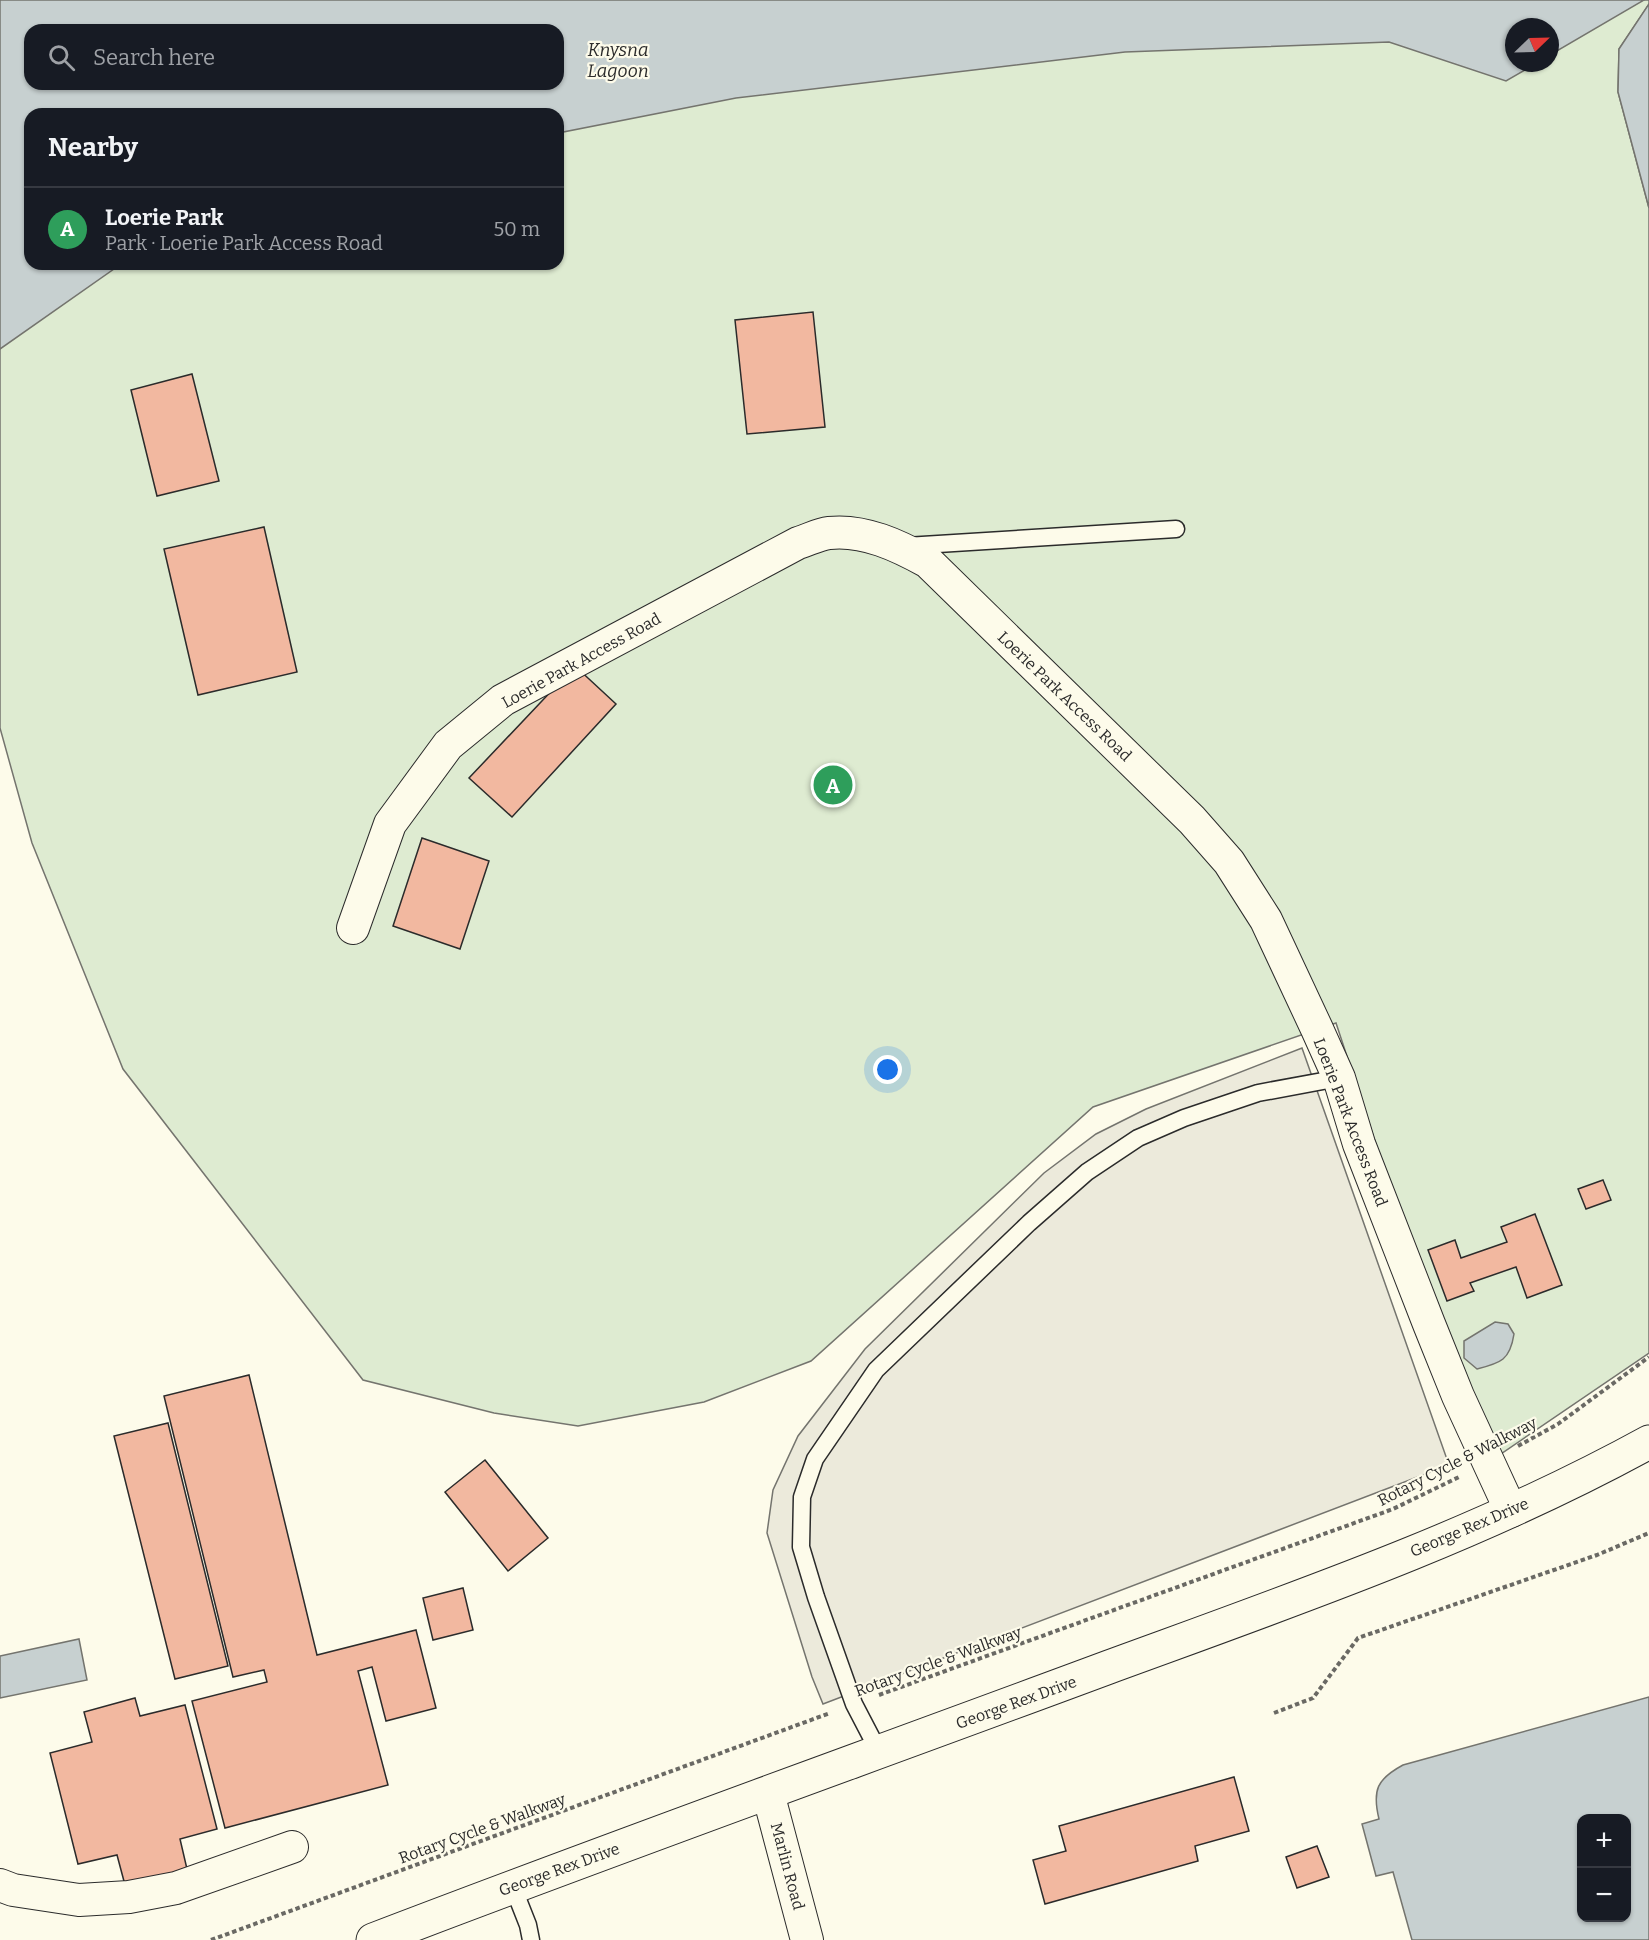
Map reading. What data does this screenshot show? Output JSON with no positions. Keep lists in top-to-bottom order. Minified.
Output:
{"streets":{"street":["Loerie Park Access Road","George Rex Drive","Marlin Road"],"path":["Rotary Cycle & Walkway"]},"crossings":[["Loerie Park Access Road","Rotary Cycle & Walkway"],["Loerie Park Access Road","George Rex Drive"],["George Rex Drive","Marlin Road"]],"water":["Knysna Lagoon"],"north":"top right","page":{"search":"Search here","heading":"Nearby","list":[{"mark":"A","name":"Loerie Park","note":"Park · Loerie Park Access Road","value":"50 m"}],"pins":"A","map_buttons":["+","−"]}}
